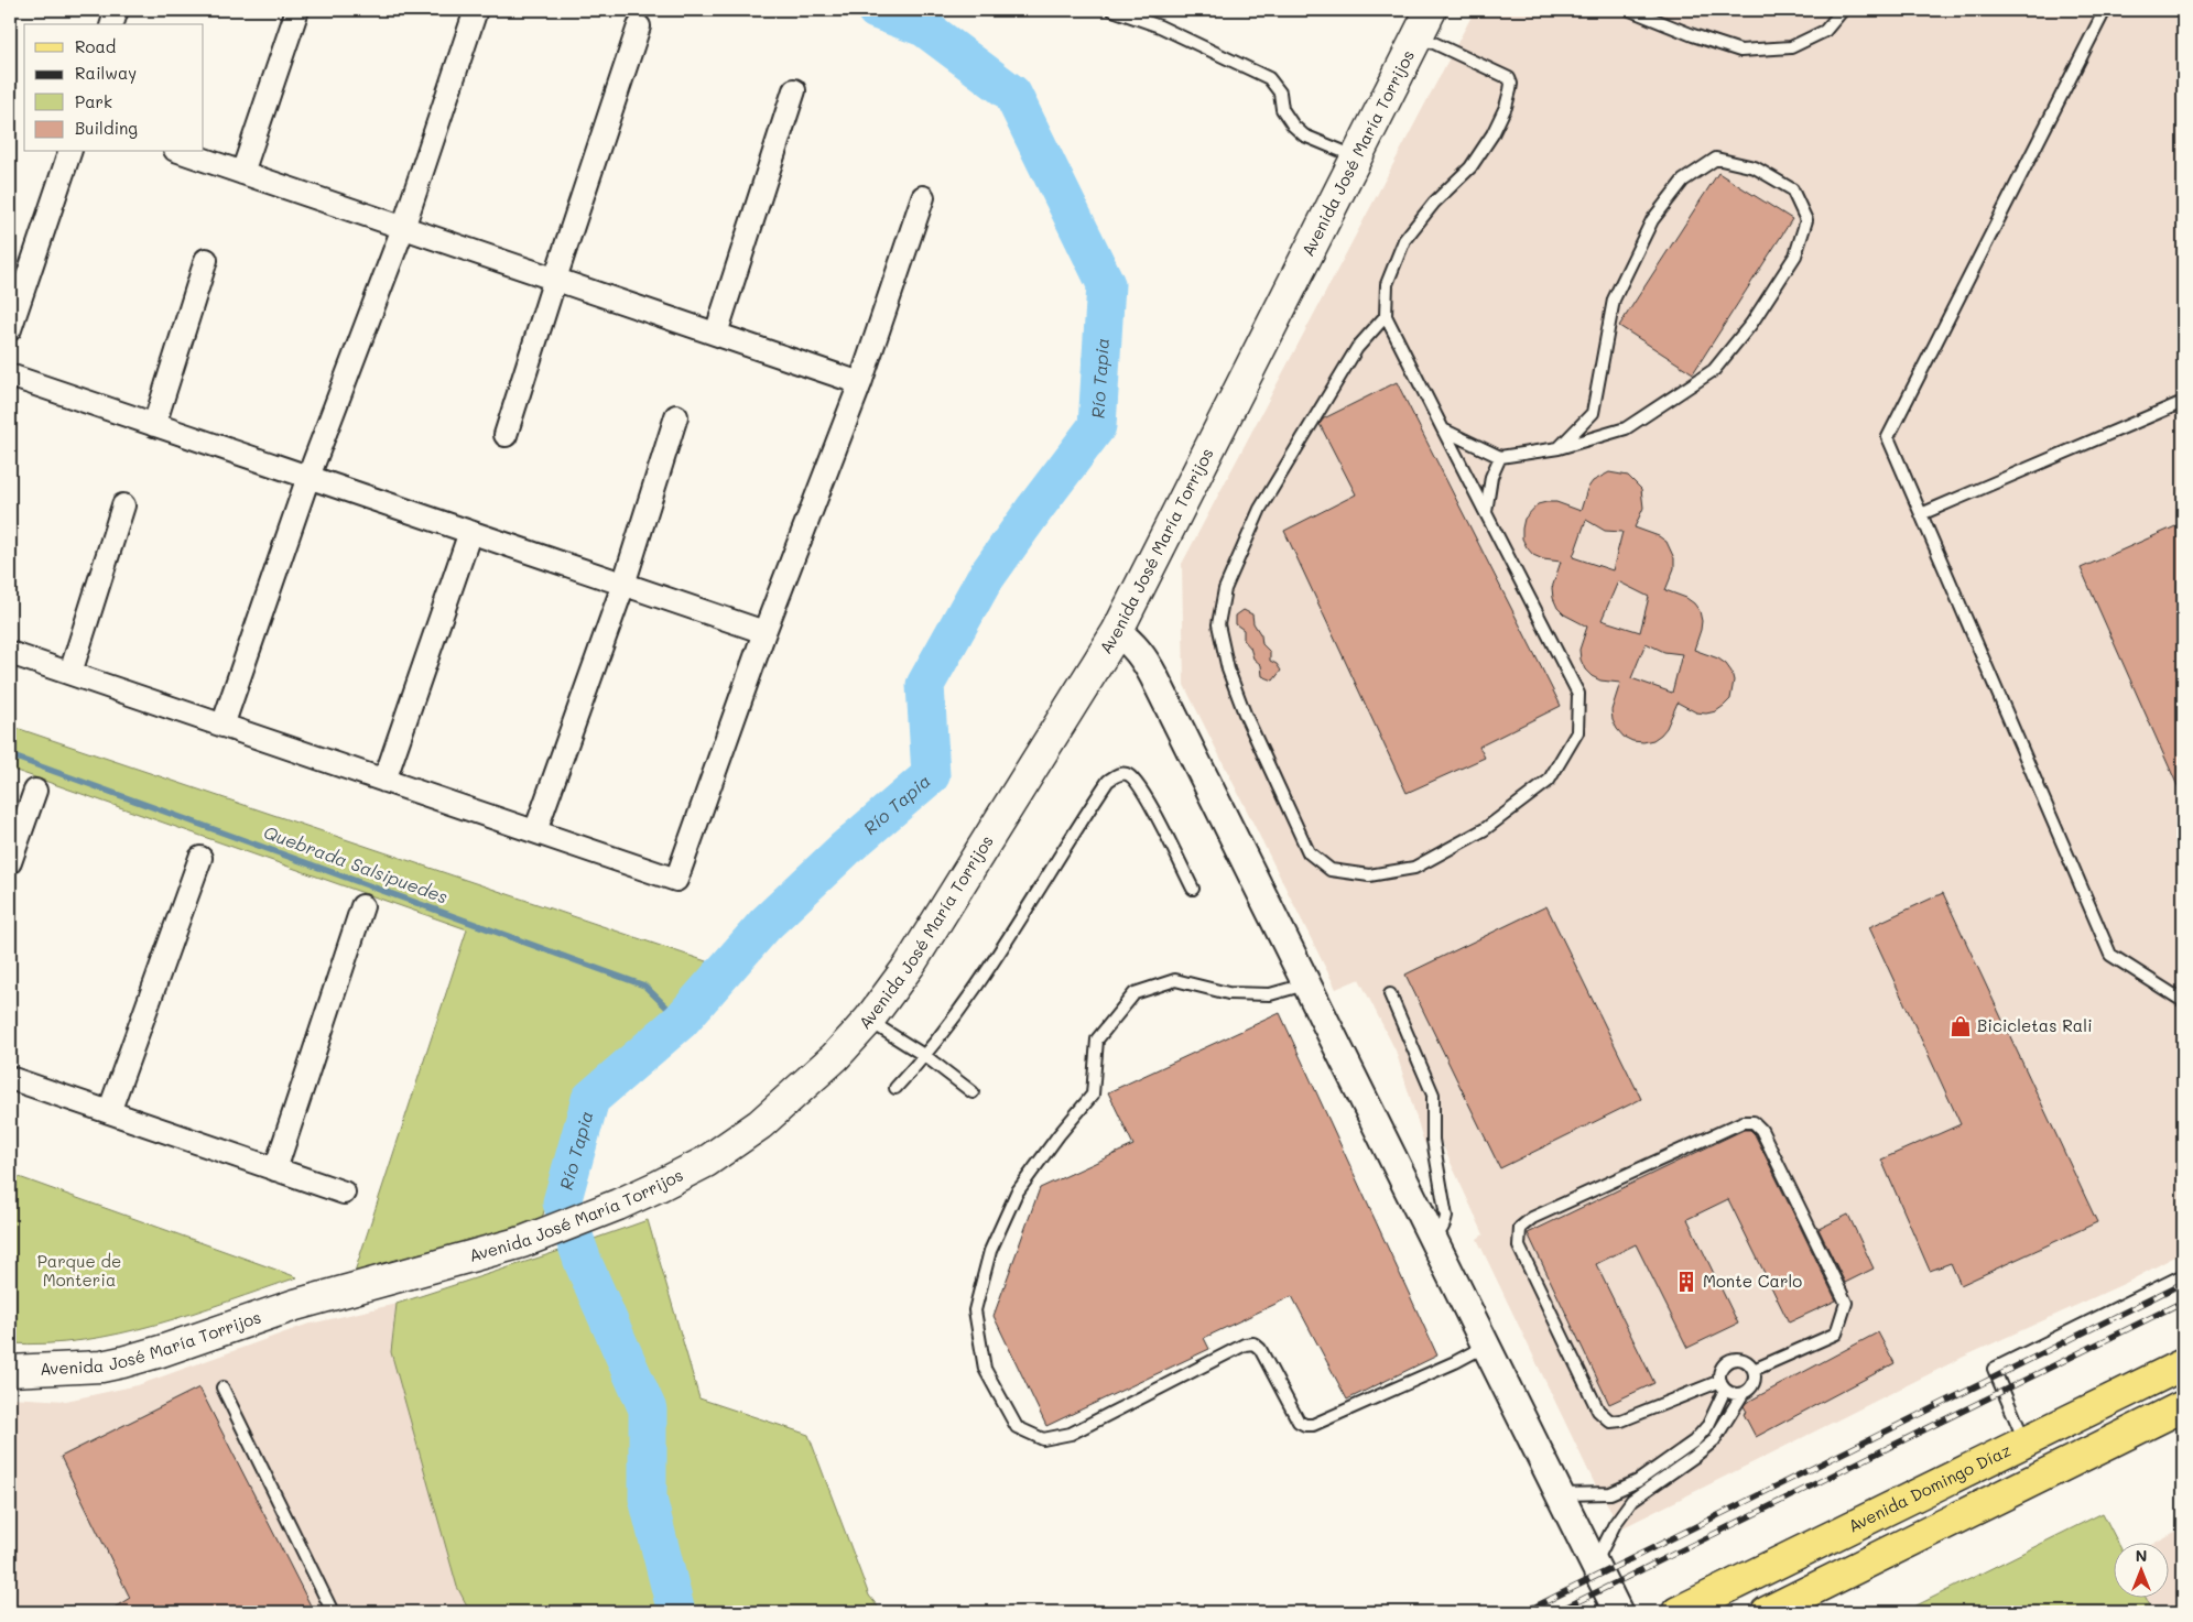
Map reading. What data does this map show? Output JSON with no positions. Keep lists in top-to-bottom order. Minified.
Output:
{"streets":{"main road":["Avenida José María Torrijos","Avenida Domingo Díaz"]},"water":["Río Tapia","Quebrada Salsipuedes"],"parks":["Parque de Monteria"],"places":{"shop":["Bicicletas Rali"],"building":["Monte Carlo"]},"legend":["Road","Railway","Park","Building"],"north":"top"}
